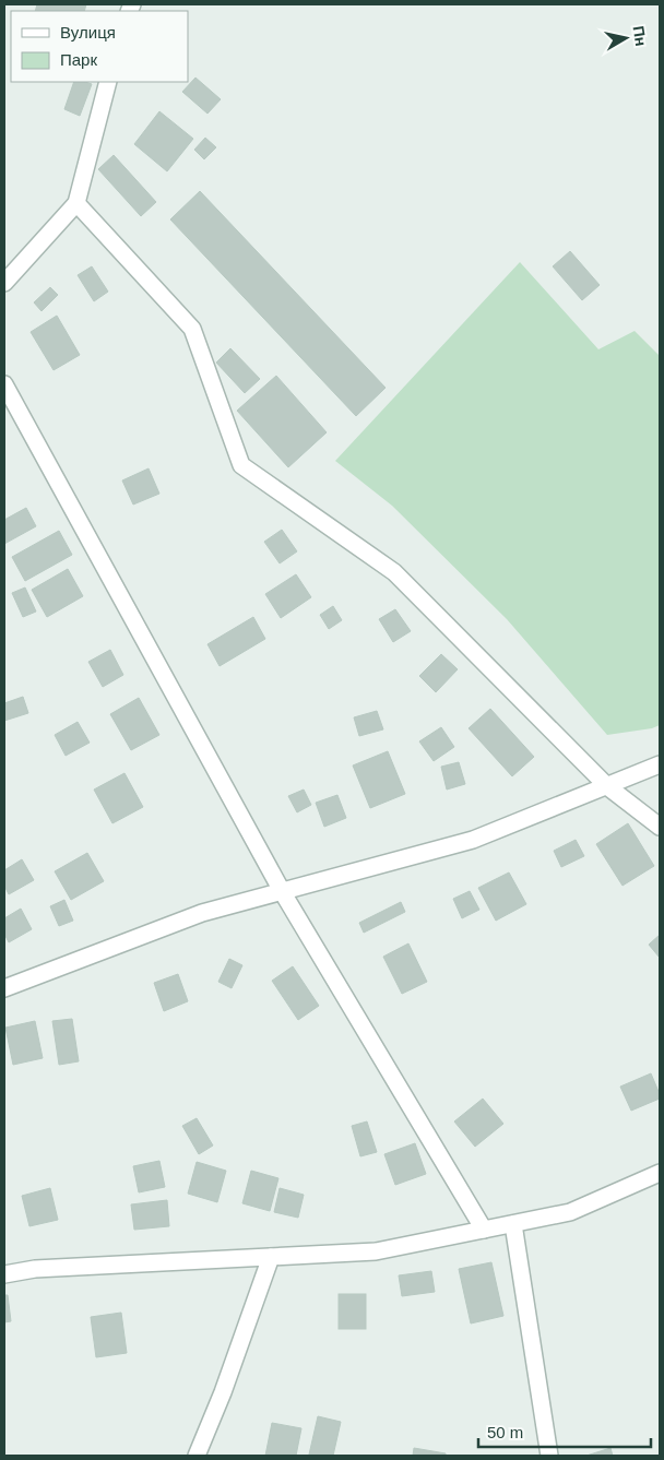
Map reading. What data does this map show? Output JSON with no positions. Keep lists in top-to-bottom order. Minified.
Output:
{"legend":["Вулиця","Парк"],"scale_bar":"50 m","north":"right"}
